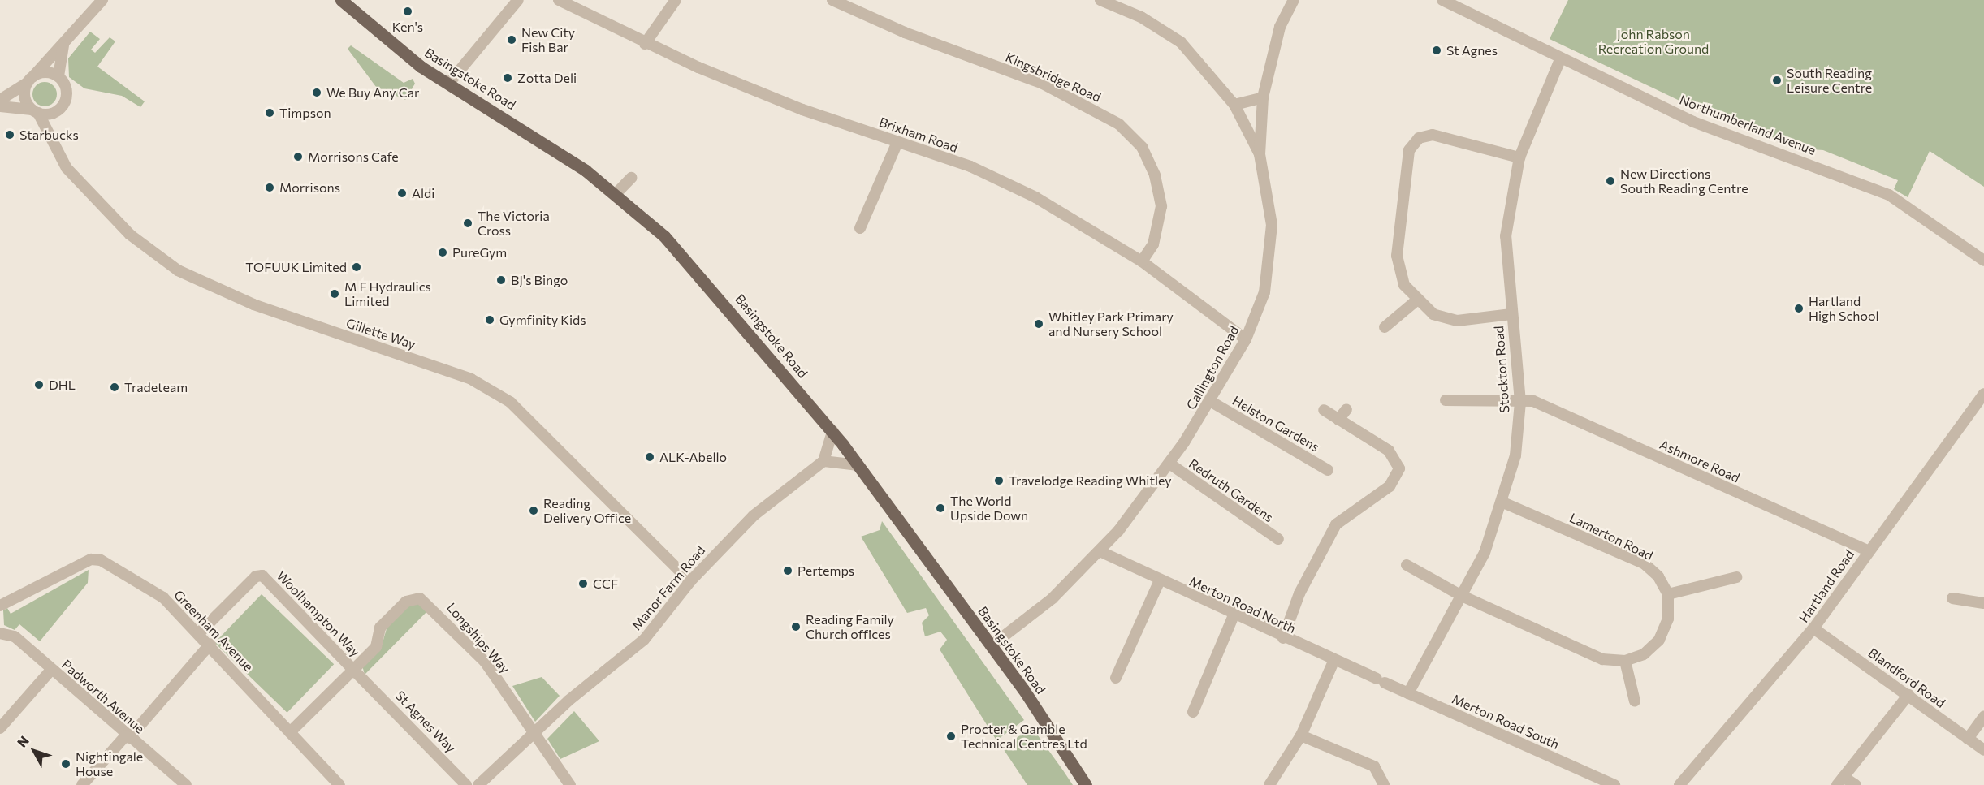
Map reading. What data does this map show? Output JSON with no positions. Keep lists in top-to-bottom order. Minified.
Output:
{"streets":{"main road":["Basingstoke Road"],"street":["Kingsbridge Road","Northumberland Avenue","Brixham Road","Gillette Way","Callington Road","Stockton Road","Helston Gardens","Ashmore Road","Redruth Gardens","Lamerton Road","Hartland Road","Manor Farm Road","Merton Road North","Woolhampton Way","Greenham Avenue","Longships Way","Blandford Road","Padworth Avenue","St Agnes Way","Merton Road South"]},"crossings":[["Kingsbridge Road","Brixham Road"],["Basingstoke Road","Callington Road"],["Northumberland Avenue","Stockton Road"],["Brixham Road","Callington Road"],["Gillette Way","Manor Farm Road"],["Callington Road","Helston Gardens"],["Callington Road","Redruth Gardens"],["Callington Road","Merton Road North"],["Stockton Road","Ashmore Road"],["Stockton Road","Lamerton Road"],["Stockton Road","Merton Road South"],["Ashmore Road","Hartland Road"],["Hartland Road","Blandford Road"],["Manor Farm Road","Longships Way"],["Merton Road North","Merton Road South"],["Woolhampton Way","Greenham Avenue"],["Woolhampton Way","Longships Way"],["Woolhampton Way","St Agnes Way"],["Longships Way","St Agnes Way"]],"parks":["John Rabson Recreation Ground"],"places":["Ken's","New City Fish Bar","St Agnes","Zotta Deli","South Reading Leisure Centre","We Buy Any Car","Timpson","Starbucks","Morrisons Cafe","New Directions South Reading Centre","Morrisons","Aldi","The Victoria Cross","PureGym","TOFUUK Limited","BJ's Bingo","M F Hydraulics Limited","Hartland High School","Gymfinity Kids","Whitley Park Primary and Nursery School","DHL","Tradeteam","ALK-Abello","Travelodge Reading Whitley","The World Upside Down","Reading Delivery Office","Pertemps","CCF","Reading Family Church offices","Procter & Gamble Technical Centres Ltd","Nightingale House"],"north":"top left"}
